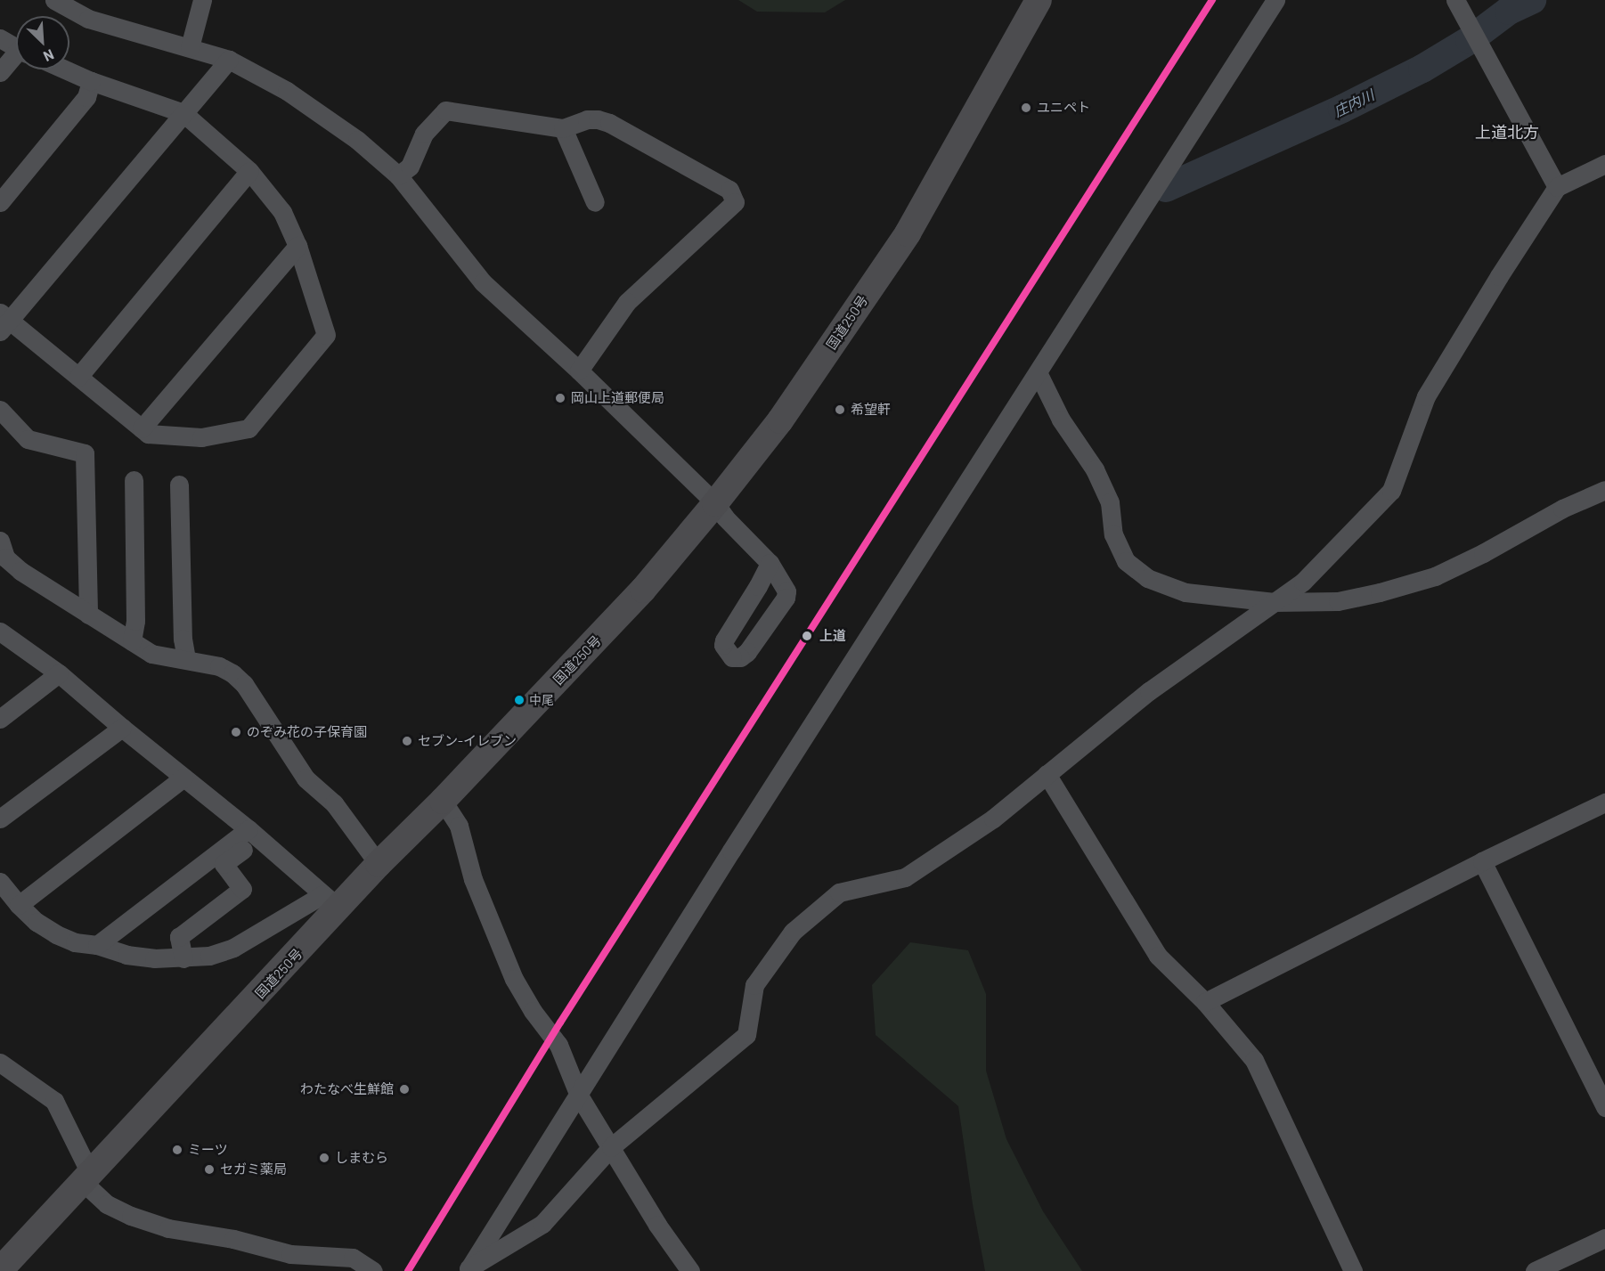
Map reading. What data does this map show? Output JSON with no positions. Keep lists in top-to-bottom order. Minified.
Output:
{"streets":{"highway":["国道250号"]},"districts":["上道北方"],"water":["庄内川"],"places":["ユニペト","岡山上道郵便局","希望軒","上道","中尾","のぞみ花の子保育園","セブン-イレブン","わたなべ生鮮館","ミーツ","しまむら","セガミ薬局"],"north":"bottom right"}
